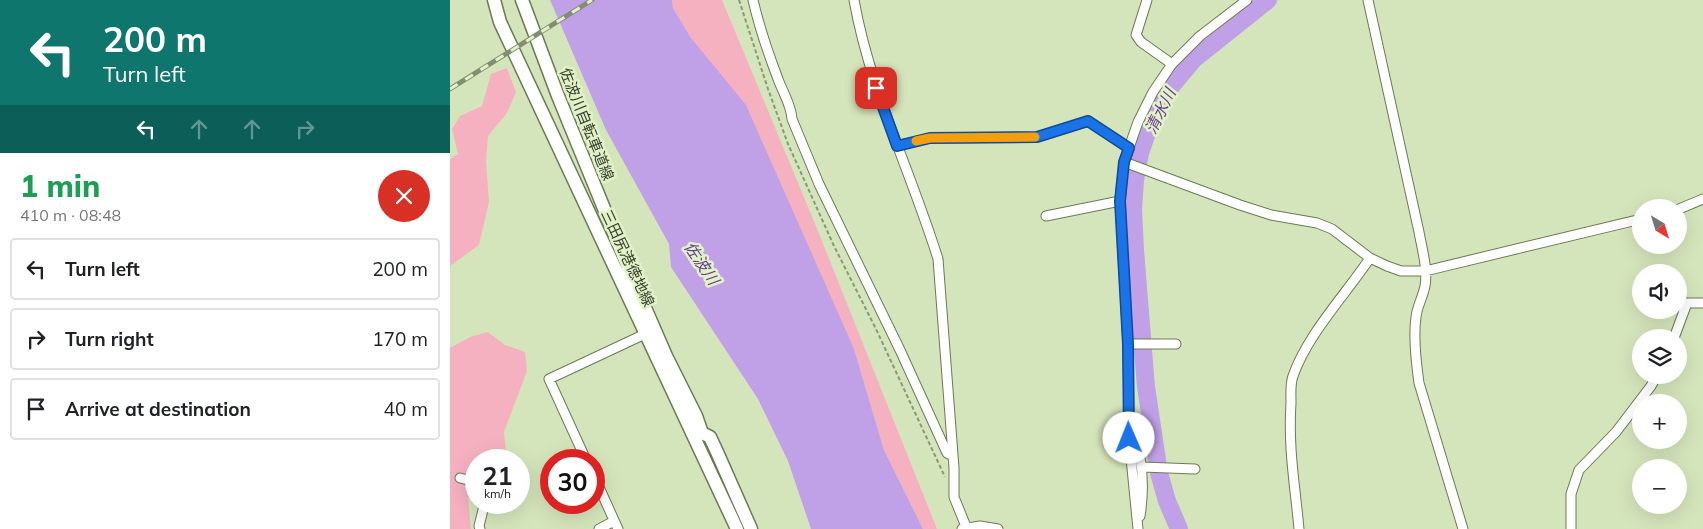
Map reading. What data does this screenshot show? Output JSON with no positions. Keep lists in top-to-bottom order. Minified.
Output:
{"streets":{"main road":["佐波川自転車道線","三田尻港徳地線"]},"crossings":[["佐波川自転車道線","三田尻港徳地線"]],"water":["清水川","佐波川"],"north":"bottom right","page":{"turn":["200 m","Turn left"],"heading":["1 min","410 m · 08:48"],"map_buttons":["+","−"],"list":[{"name":"Turn left","value":"200 m"},{"name":"Turn right","value":"170 m"},{"name":"Arrive at destination","value":"40 m"}],"speed":"21 km/h","limit":"30"}}
